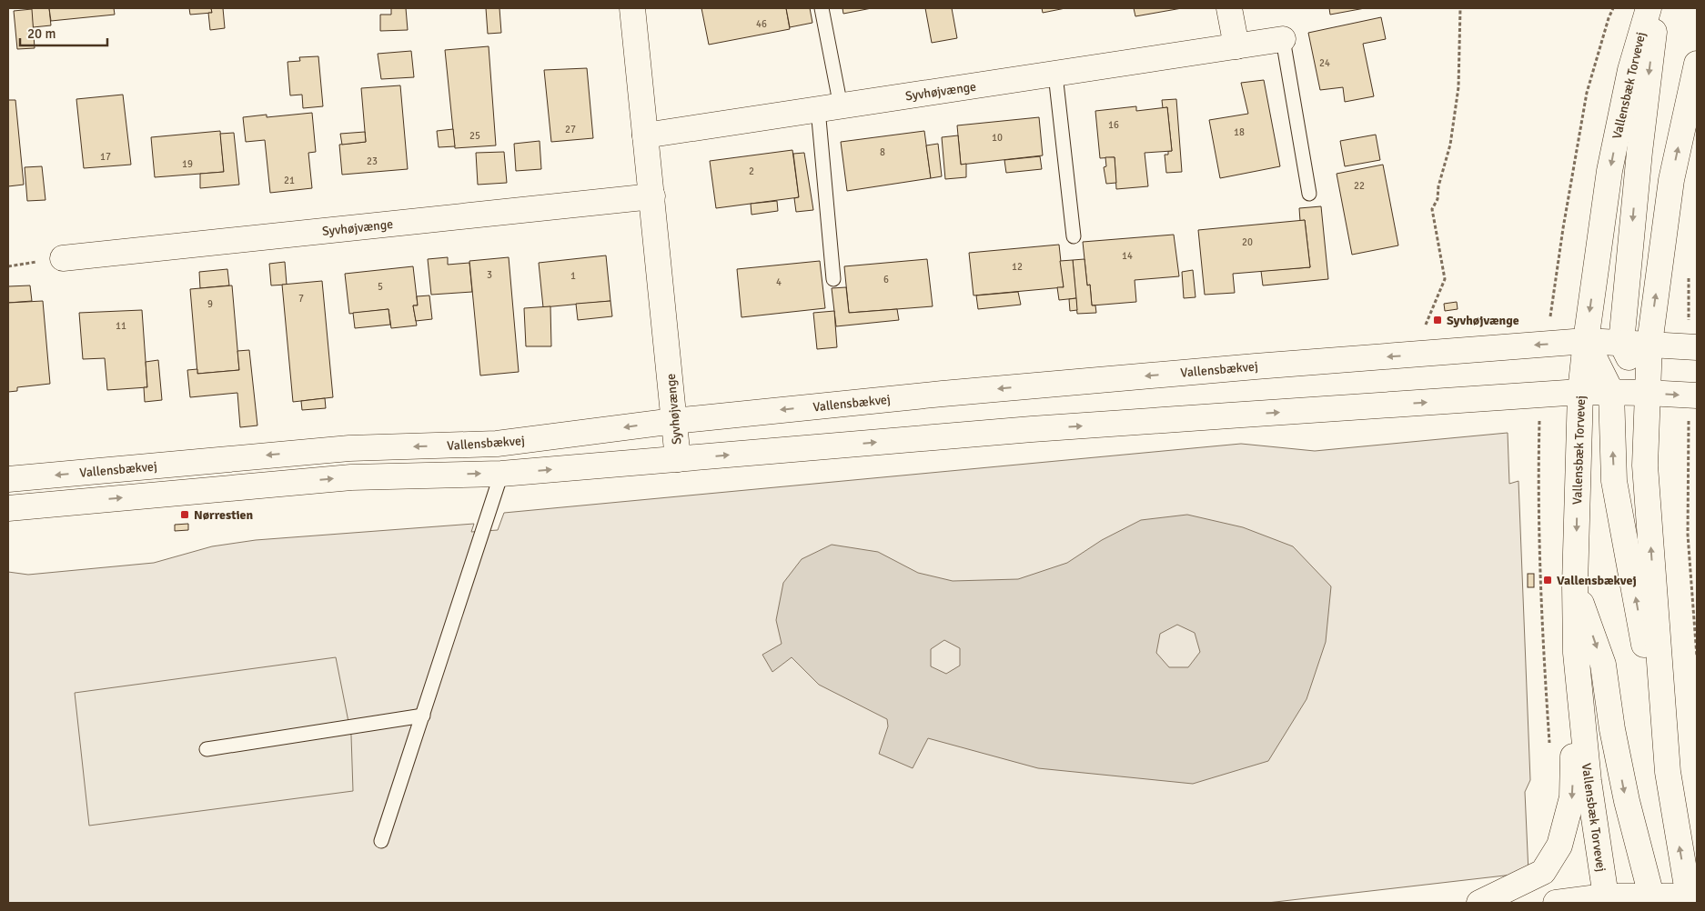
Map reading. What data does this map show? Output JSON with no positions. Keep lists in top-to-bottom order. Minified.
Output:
{"streets":{"main road":["Vallensbæk Torvevej","Syvhøjvænge","Vallensbækvej"]},"crossings":[["Vallensbæk Torvevej","Vallensbækvej"],["Syvhøjvænge","Vallensbækvej"]],"places":{"transit":["Syvhøjvænge","Nørrestien","Vallensbækvej"]},"house_numbers":["46","24","16","27","18","25","10","8","17","23","19","2","21","22","20","14","12","3","1","6","4","5","7","9","11"],"scale_bar":"20 m"}
